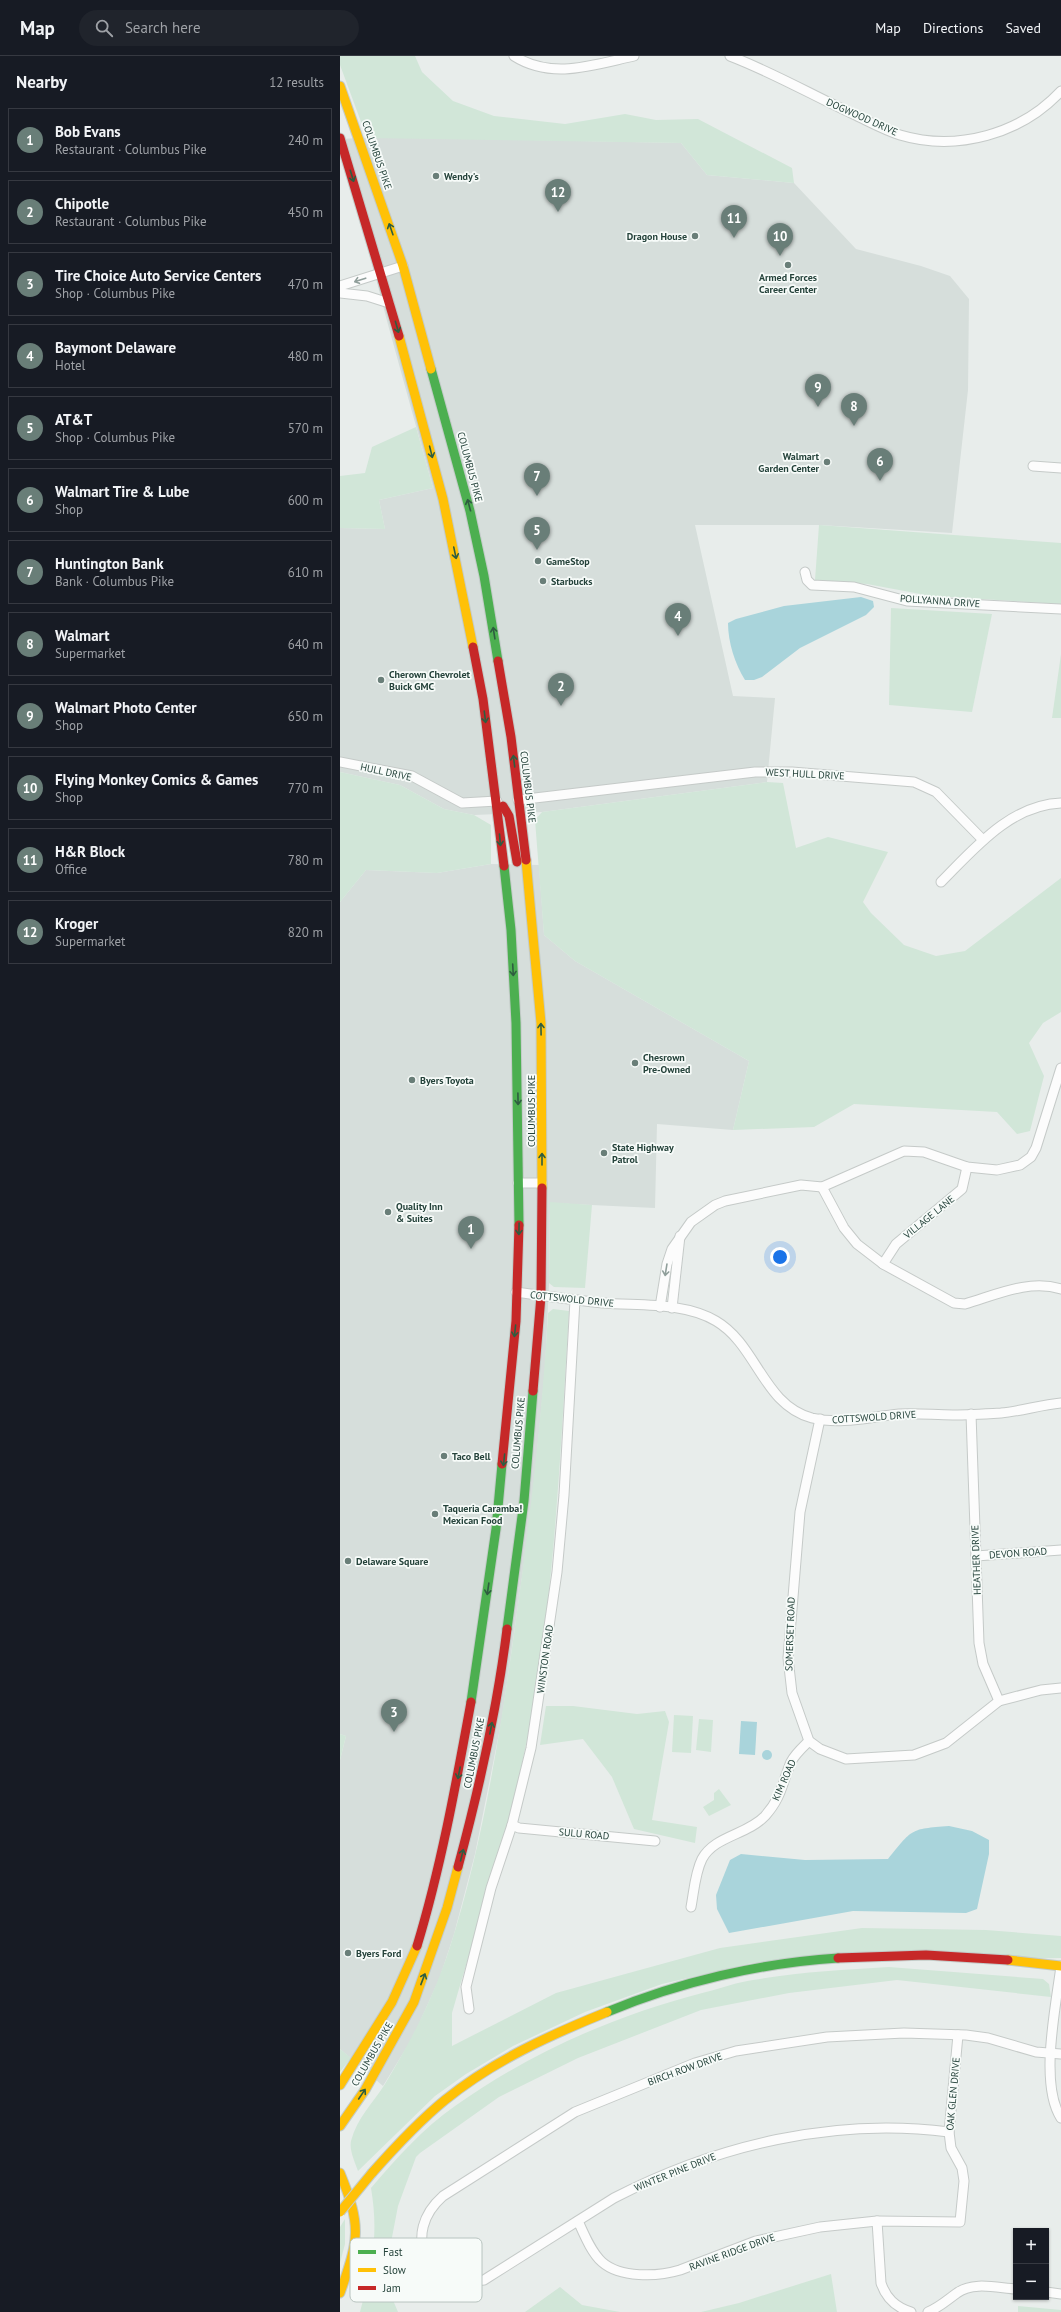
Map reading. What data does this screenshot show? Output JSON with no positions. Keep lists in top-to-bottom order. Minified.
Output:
{"streets":{"main road":["COLUMBUS PIKE"],"street":["DOGWOOD DRIVE","POLLYANNA DRIVE","HULL DRIVE","WEST HULL DRIVE","VILLAGE LANE","COTTSWOLD DRIVE","DEVON ROAD","HEATHER DRIVE","SOMERSET ROAD","WINSTON ROAD","KIM ROAD","SULU ROAD","BIRCH ROW DRIVE","OAK GLEN DRIVE","WINTER PINE DRIVE","RAVINE RIDGE DRIVE"]},"crossings":[["COLUMBUS PIKE","HULL DRIVE"],["COLUMBUS PIKE","WEST HULL DRIVE"],["COLUMBUS PIKE","COTTSWOLD DRIVE"],["COTTSWOLD DRIVE","HEATHER DRIVE"],["COTTSWOLD DRIVE","SOMERSET ROAD"],["COTTSWOLD DRIVE","WINSTON ROAD"],["DEVON ROAD","HEATHER DRIVE"],["SOMERSET ROAD","KIM ROAD"],["WINSTON ROAD","SULU ROAD"],["BIRCH ROW DRIVE","OAK GLEN DRIVE"],["OAK GLEN DRIVE","WINTER PINE DRIVE"],["OAK GLEN DRIVE","RAVINE RIDGE DRIVE"],["WINTER PINE DRIVE","RAVINE RIDGE DRIVE"]],"places":["Wendy's","Dragon House","Armed Forces Career Center","Walmart Garden Center","GameStop","Starbucks","Cherown Chevrolet Buick GMC","Chesrown Pre-Owned","Byers Toyota","State Highway Patrol","Quality Inn & Suites","Taco Bell","Taqueria Caramba! Mexican Food","Delaware Square","Byers Ford"],"legend":["Fast","Slow","Jam"],"page":{"header":"Map","search":"Search here","nav":["Map","Directions","Saved"],"heading":["Nearby","12 results"],"list":[{"mark":"1","name":"Bob Evans","note":"Restaurant · Columbus Pike","value":"240 m"},{"mark":"2","name":"Chipotle","note":"Restaurant · Columbus Pike","value":"450 m"},{"mark":"3","name":"Tire Choice Auto Service Centers","note":"Shop · Columbus Pike","value":"470 m"},{"mark":"4","name":"Baymont Delaware","note":"Hotel","value":"480 m"},{"mark":"5","name":"AT&T","note":"Shop · Columbus Pike","value":"570 m"},{"mark":"6","name":"Walmart Tire & Lube","note":"Shop","value":"600 m"},{"mark":"7","name":"Huntington Bank","note":"Bank · Columbus Pike","value":"610 m"},{"mark":"8","name":"Walmart","note":"Supermarket","value":"640 m"},{"mark":"9","name":"Walmart Photo Center","note":"Shop","value":"650 m"},{"mark":"10","name":"Flying Monkey Comics & Games","note":"Shop","value":"770 m"},{"mark":"11","name":"H&R Block","note":"Office","value":"780 m"},{"mark":"12","name":"Kroger","note":"Supermarket","value":"820 m"}],"pins":["12","11","10","9","8","6","7","5","4","2","1","3"],"map_buttons":["+","−"]}}
